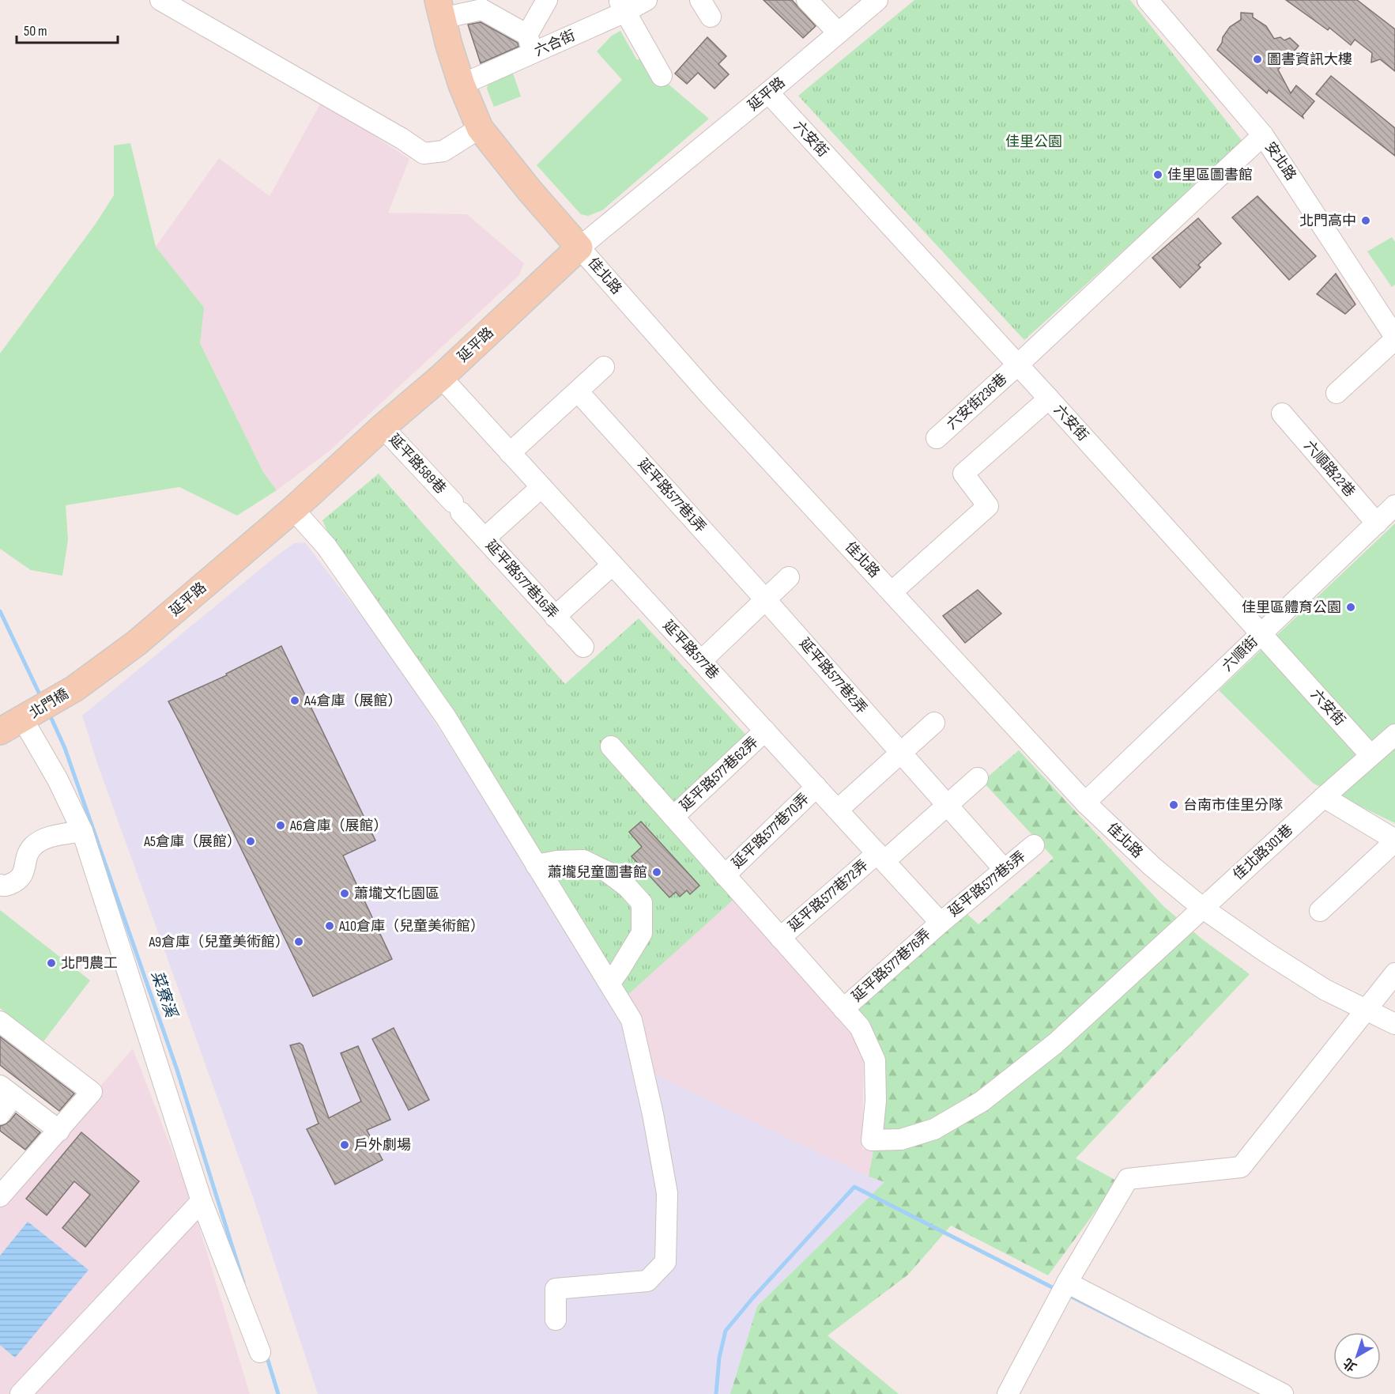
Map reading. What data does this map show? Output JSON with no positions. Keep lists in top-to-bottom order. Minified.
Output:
{"streets":{"main road":["延平路","佳北路","北門橋"],"street":["六合街","六安街","安北路","六安街236巷","延平路589巷","六順路22巷","延平路577巷1弄","延平路577巷16弄","延平路577巷","六順街","延平路577巷2弄","延平路577巷62弄","延平路577巷70弄","佳北路301巷","延平路577巷5弄","延平路577巷72弄","延平路577巷76弄"]},"crossings":[["六合街","佳北路"],["延平路","六安街"],["延平路","佳北路"],["延平路","延平路589巷"],["延平路","延平路577巷"],["延平路","北門橋"],["六安街","六安街236巷"],["六安街","六順街"],["六安街","佳北路301巷"],["安北路","六安街236巷"],["佳北路","六順街"],["佳北路","佳北路301巷"],["延平路589巷","延平路577巷16弄"],["六順路22巷","六順街"],["延平路577巷1弄","延平路577巷2弄"],["延平路577巷","延平路577巷62弄"],["延平路577巷","延平路577巷70弄"],["延平路577巷","延平路577巷5弄"],["延平路577巷","延平路577巷72弄"],["延平路577巷","延平路577巷76弄"],["延平路577巷2弄","延平路577巷5弄"],["延平路577巷2弄","延平路577巷72弄"],["佳北路301巷","延平路577巷76弄"],["延平路577巷5弄","延平路577巷76弄"]],"water":["菜寮溪"],"parks":["佳里公園"],"places":["圖書資訊大樓","佳里區圖書館","北門高中","佳里區體育公園","A4倉庫（展館）","台南市佳里分隊","A6倉庫（展館）","A5倉庫（展館）","蕭壠兒童圖書館","蕭壠文化園區","A10倉庫（兒童美術館）","A9倉庫（兒童美術館）","北門農工","戶外劇場"],"scale_bar":"50 m","north":"bottom left"}
